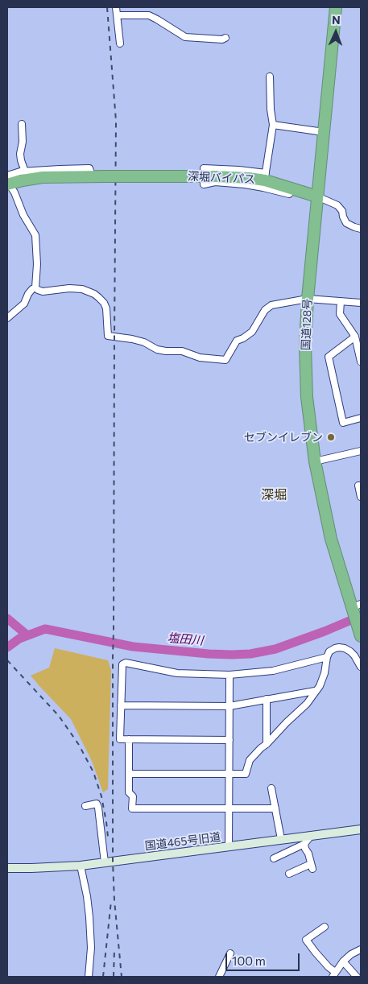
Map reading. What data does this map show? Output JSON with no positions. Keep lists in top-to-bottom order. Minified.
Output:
{"streets":{"highway":["深堀バイパス","国道128号"],"street":["国道465号旧道"]},"crossings":[["深堀バイパス","国道128号"]],"districts":["深堀"],"water":["塩田川"],"places":["セブンイレブン"],"scale_bar":"100 m","north":"top"}
